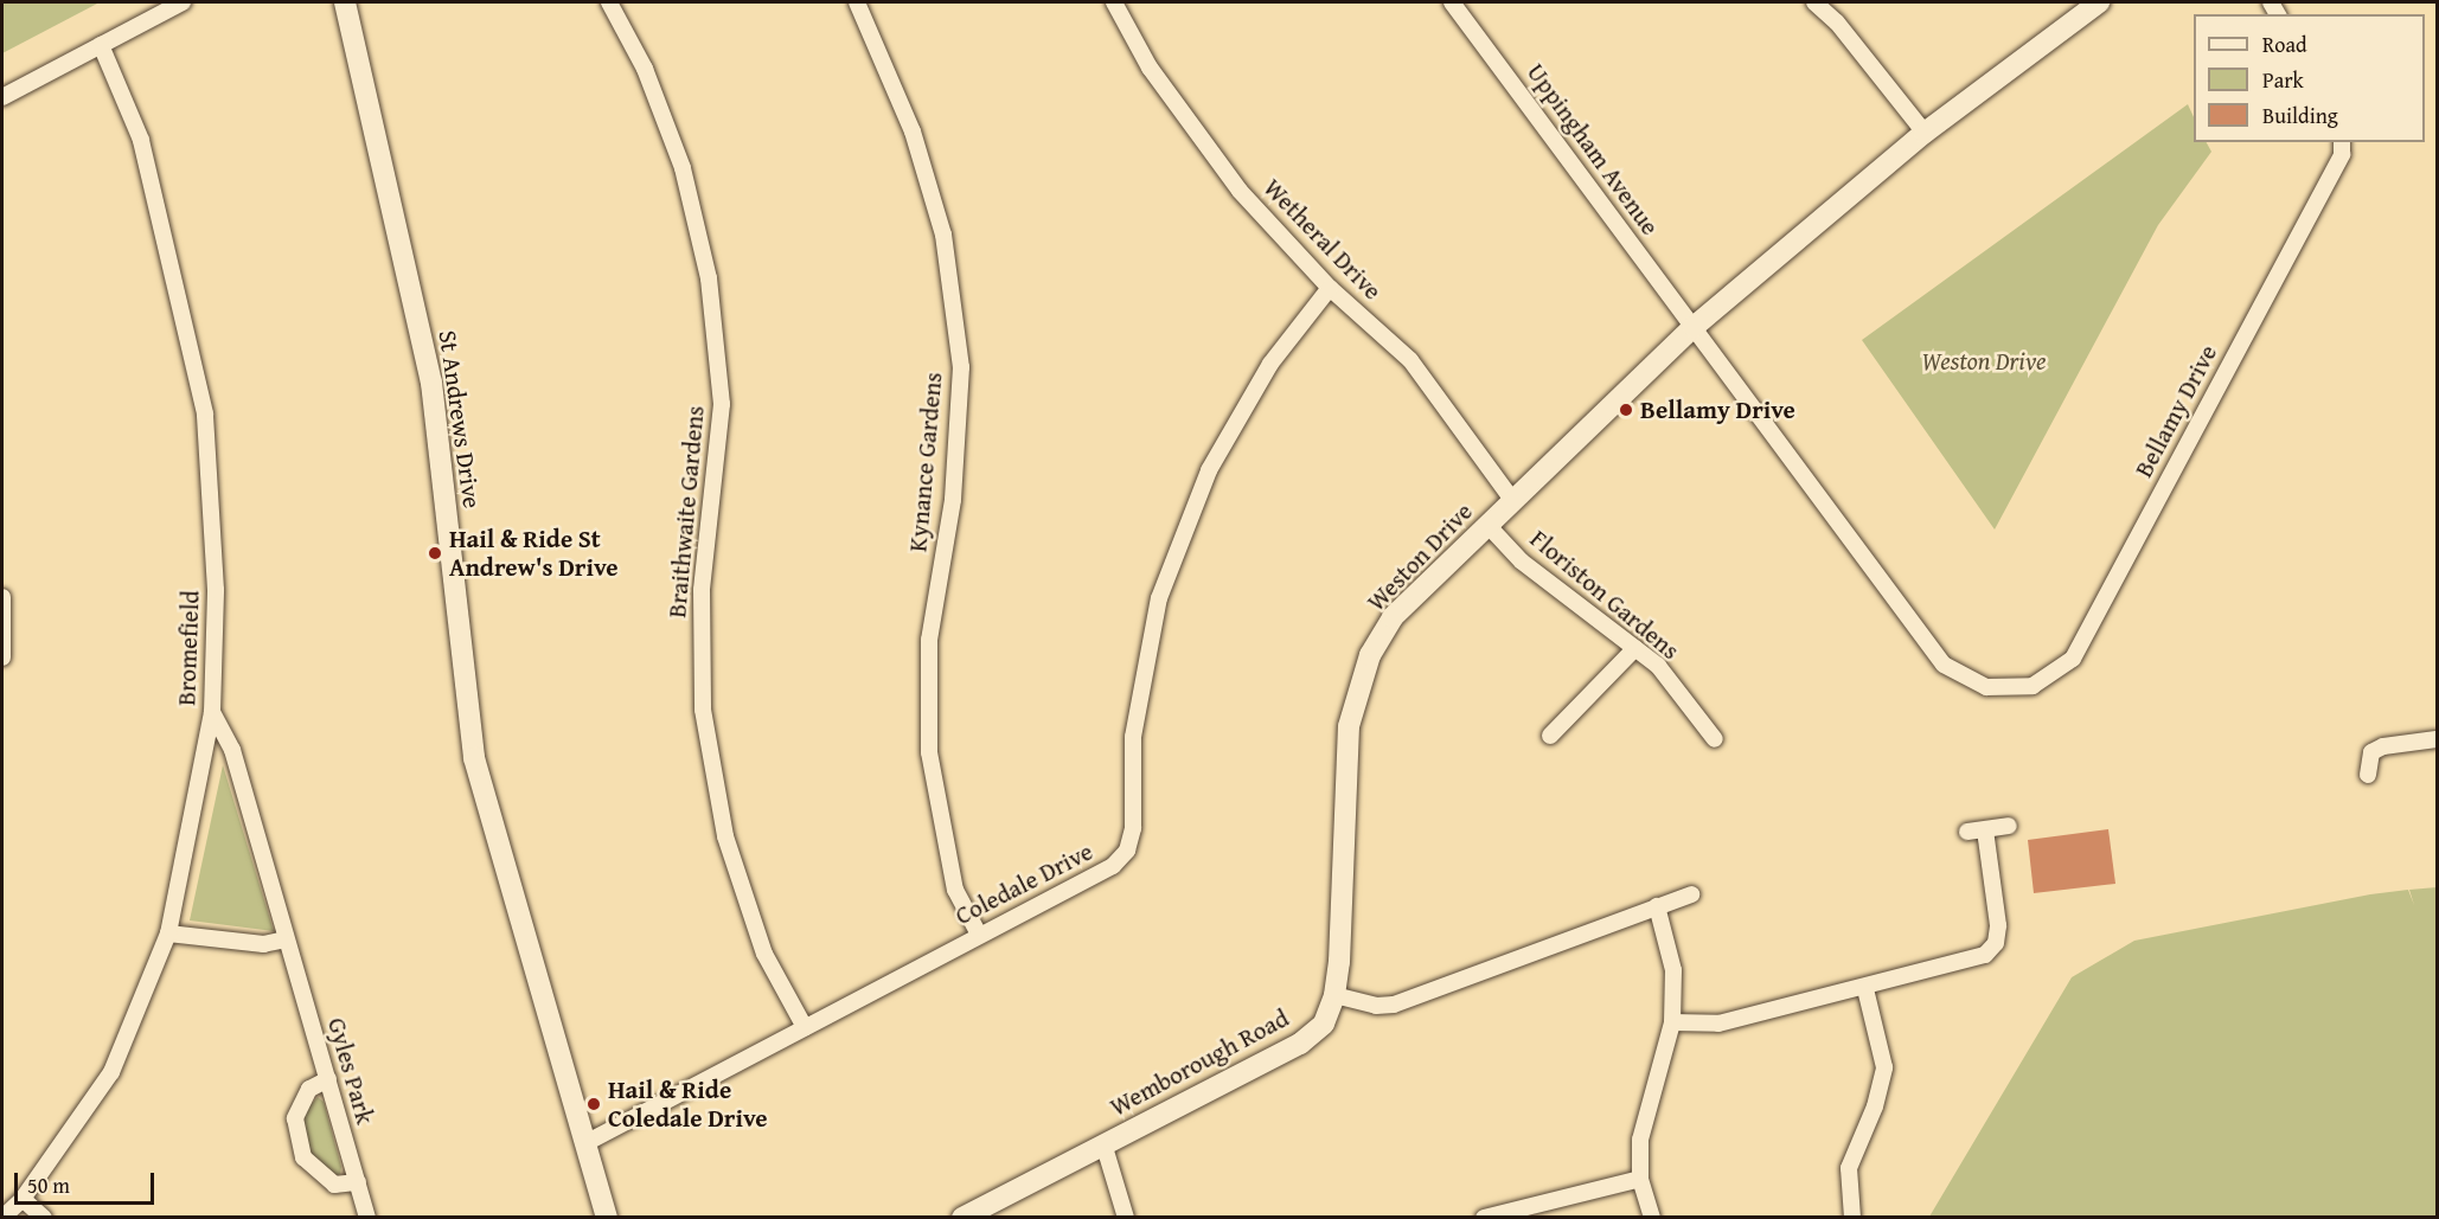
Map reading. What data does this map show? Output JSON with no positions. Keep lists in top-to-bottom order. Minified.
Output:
{"streets":{"street":["Uppingham Avenue","Wetheral Drive","Bellamy Drive","St Andrews Drive","Kynance Gardens","Braithwaite Gardens","Weston Drive","Floriston Gardens","Bromefield","Coledale Drive","Wemborough Road","Gyles Park"]},"crossings":[["Uppingham Avenue","Bellamy Drive"],["Uppingham Avenue","Weston Drive"],["Wetheral Drive","Weston Drive"],["Wetheral Drive","Coledale Drive"],["Bellamy Drive","Weston Drive"],["St Andrews Drive","Coledale Drive"],["Kynance Gardens","Coledale Drive"],["Braithwaite Gardens","Coledale Drive"],["Weston Drive","Floriston Gardens"],["Weston Drive","Wemborough Road"],["Bromefield","Gyles Park"]],"parks":["Weston Drive"],"places":["Bellamy Drive","Hail & Ride St Andrew's Drive","Hail & Ride Coledale Drive"],"legend":["Road","Park","Building"],"scale_bar":"50 m"}
